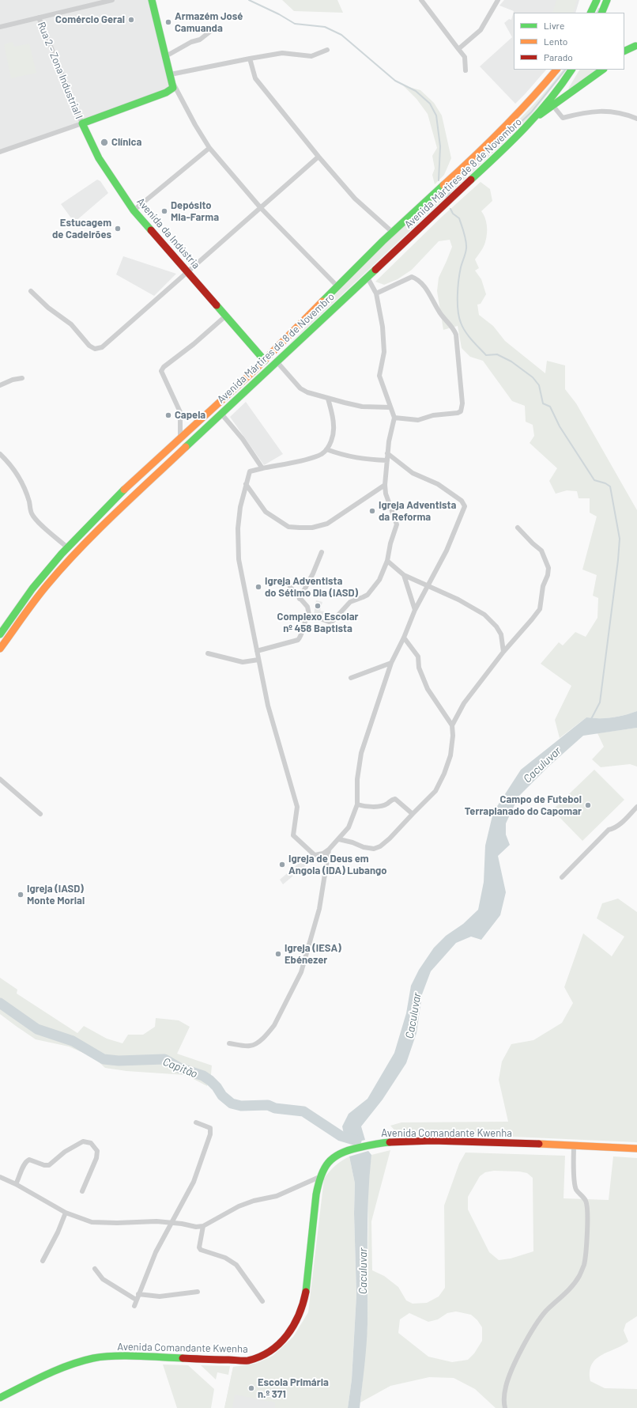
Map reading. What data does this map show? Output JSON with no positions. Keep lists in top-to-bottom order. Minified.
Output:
{"streets":{"main road":["Avenida Mártires de 8 de Novembro","Avenida da Indústria","Avenida Comandante Kwenha"],"street":["Rua 2 - Zona Industrial I"]},"crossings":[["Rua 2 - Zona Industrial I","Avenida da Indústria"],["Avenida Mártires de 8 de Novembro","Avenida da Indústria"]],"water":["Caculuvar","Capitão"],"places":["Comércio Geral","Armazém José Camuanda","Clínica","Depósito Mia-Farma","Estucagem de Cadeirões","Capela","Igreja Adventista da Reforma","Igreja Adventista do Sétimo Dia (IASD)","Complexo Escolar nº 458 Baptista","Campo de Futebol Terraplanado do Capomar","Igreja de Deus em Angola (IDA) Lubango","Igreja (IASD) Monte Morial","Igreja (IESA) Ebénezer","Escola Primária n.º 371"],"legend":["Livre","Lento","Parado"]}
